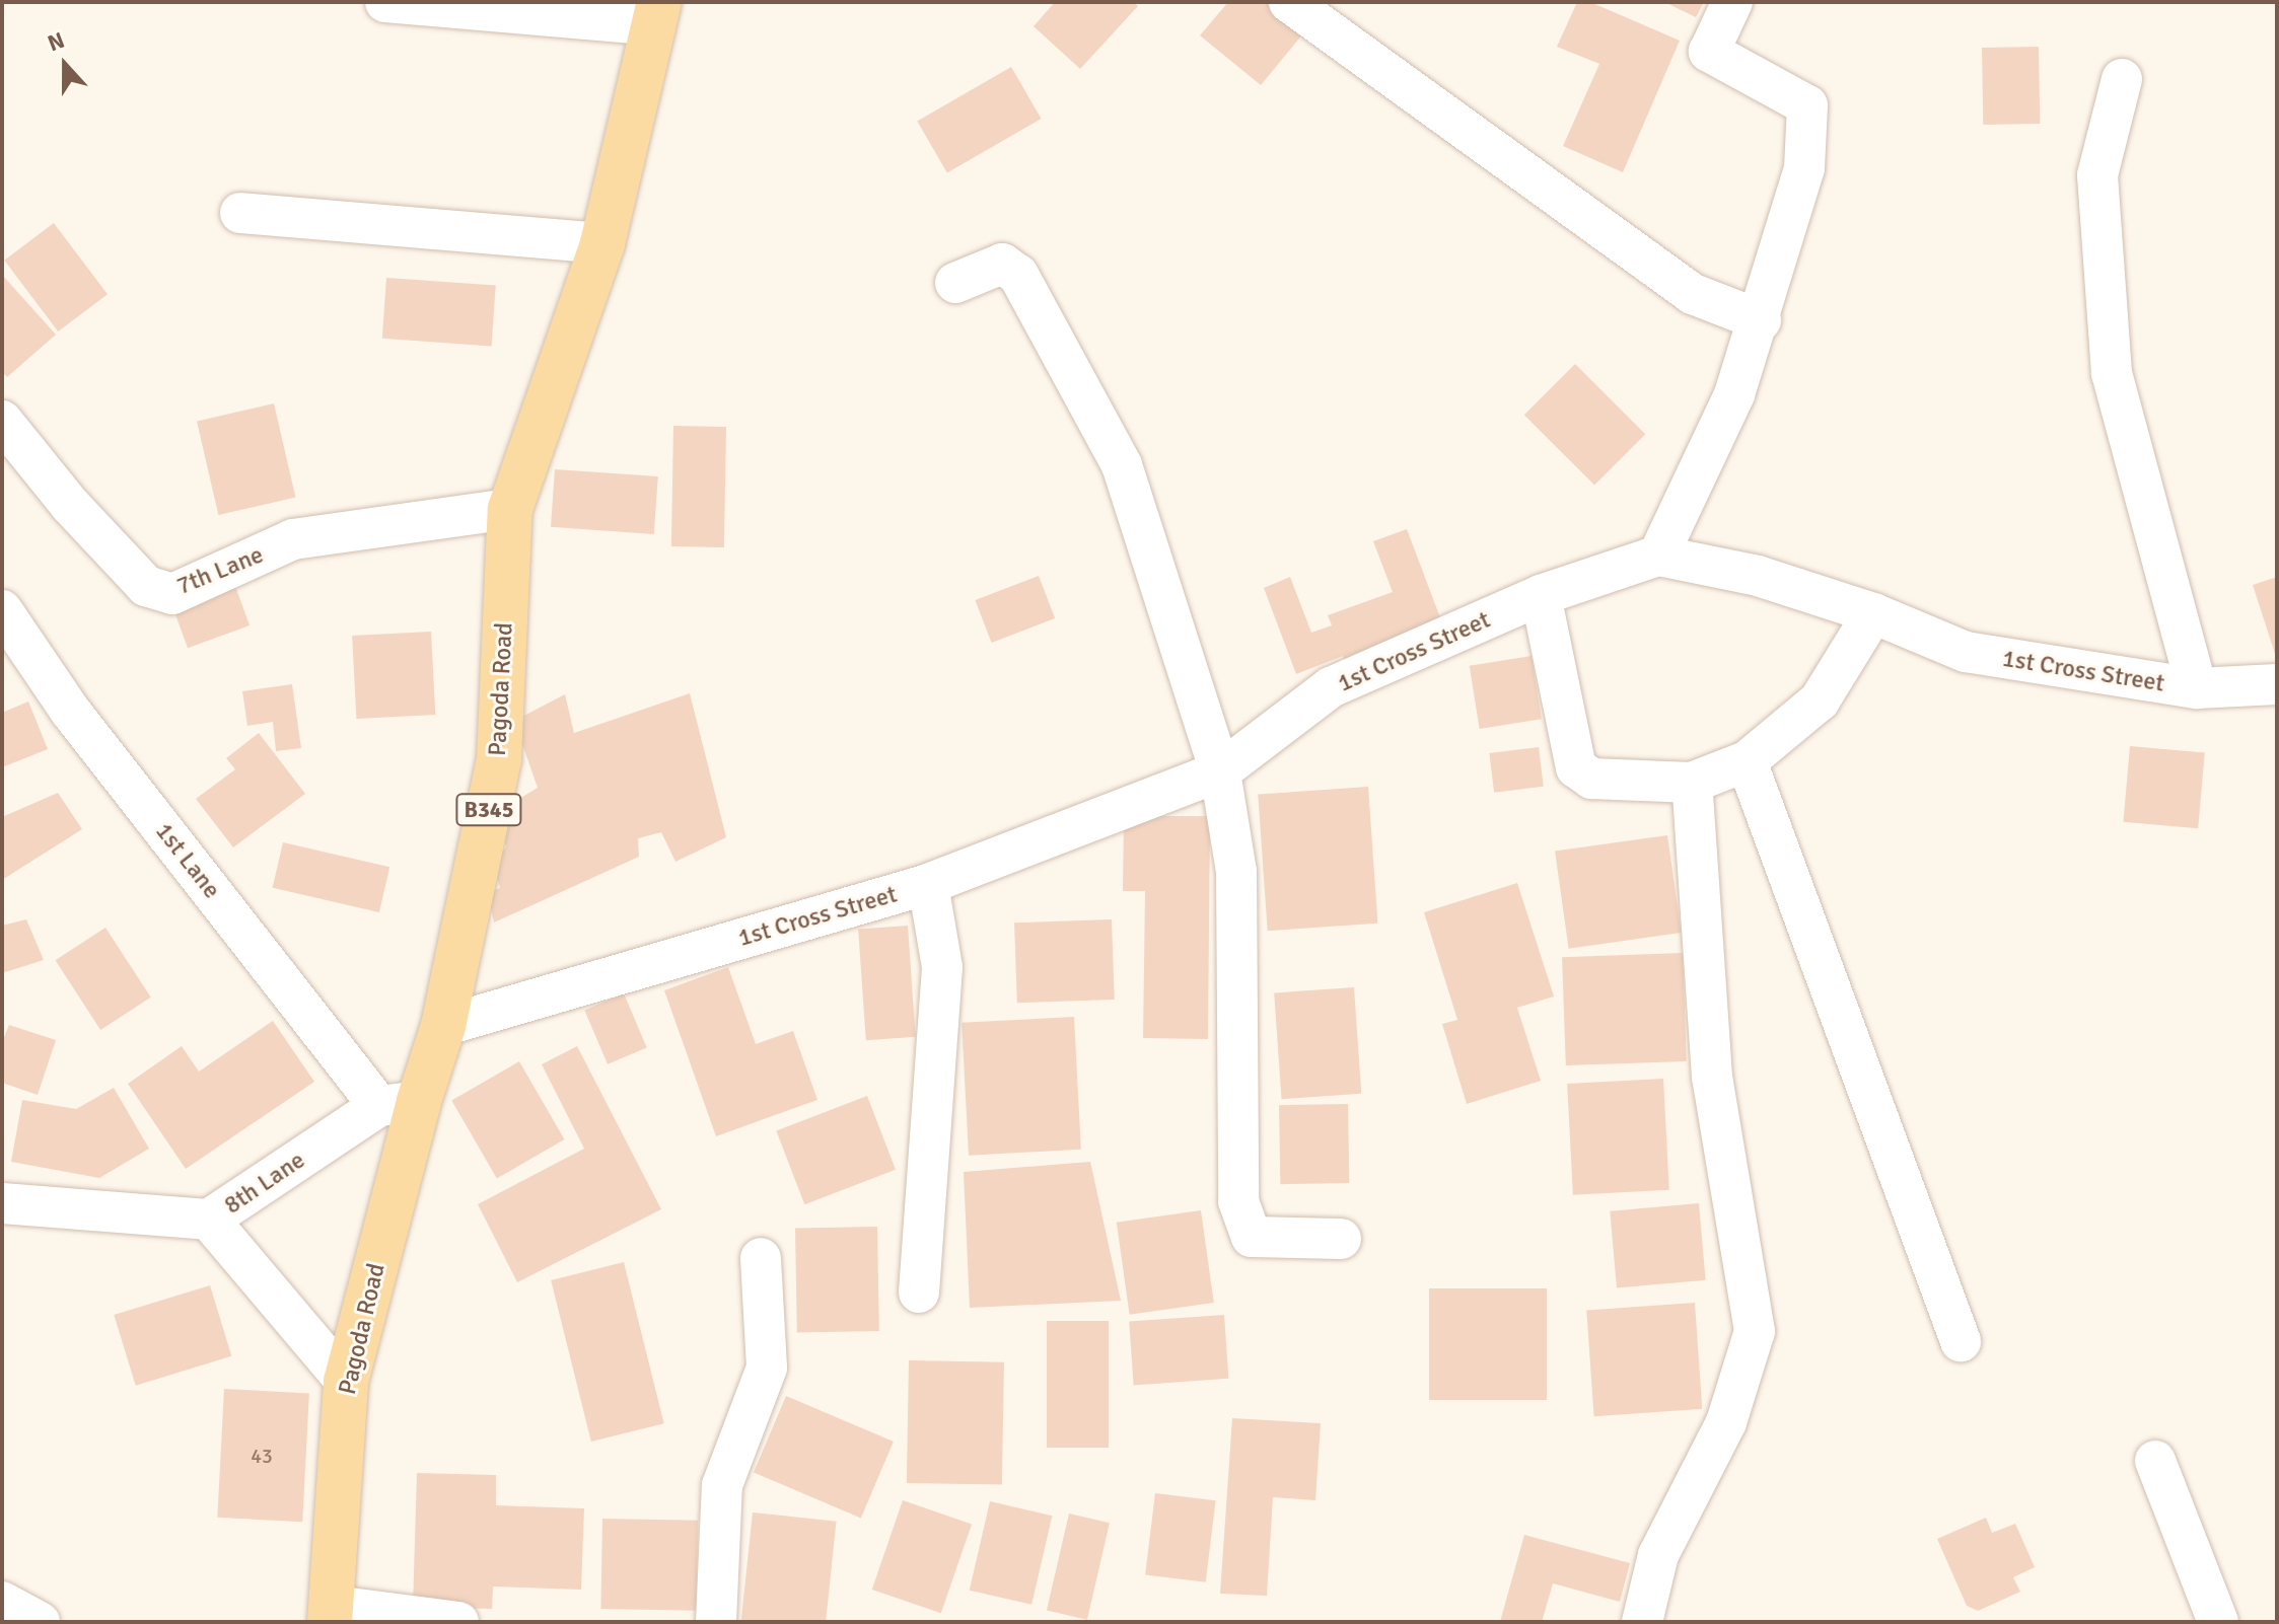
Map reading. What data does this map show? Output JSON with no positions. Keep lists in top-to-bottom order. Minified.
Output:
{"streets":{"main road":["Pagoda Road","B345"],"street":["7th Lane","1st Cross Street","1st Lane","8th Lane"]},"crossings":[["7th Lane","Pagoda Road"],["1st Cross Street","Pagoda Road"],["Pagoda Road","1st Lane"],["Pagoda Road","8th Lane"],["1st Lane","8th Lane"]],"house_numbers":["43"],"north":"top"}
